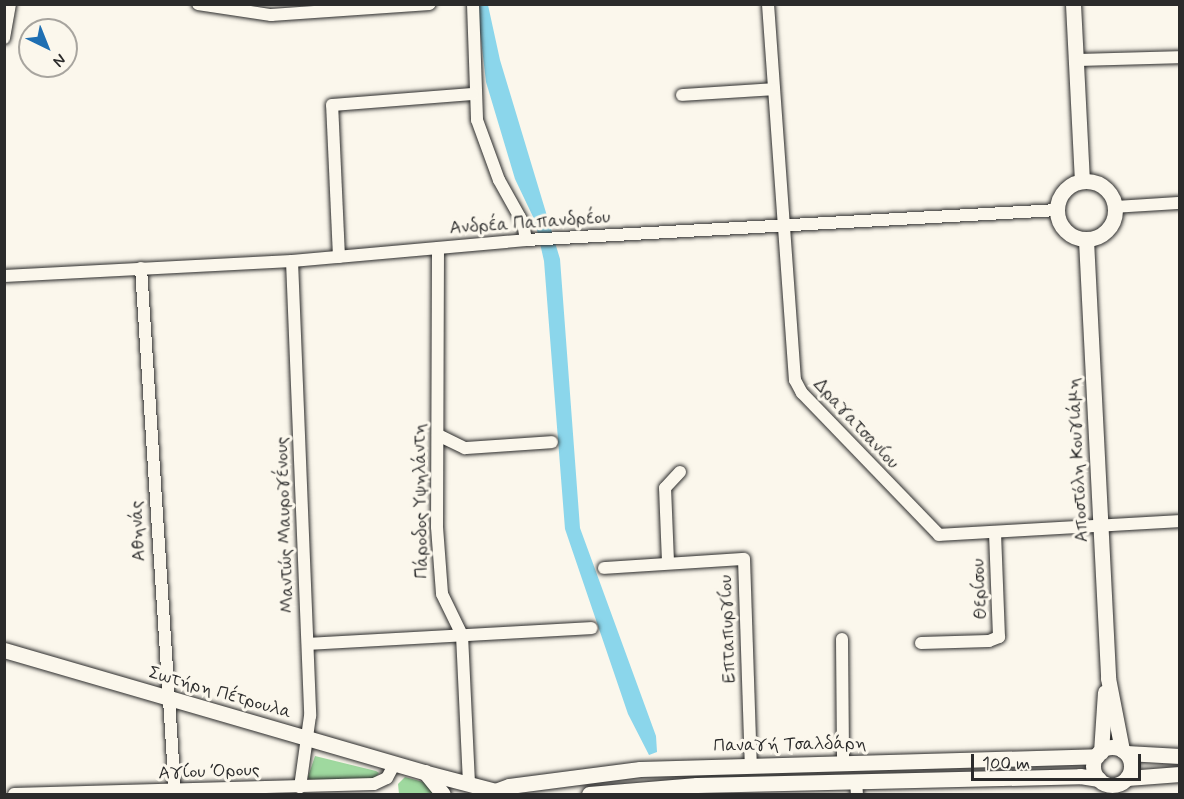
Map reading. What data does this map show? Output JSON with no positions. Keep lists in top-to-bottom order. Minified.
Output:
{"streets":{"street":["Ανδρέα Παπανδρέου","Δραγατσανίου","Αποστόλη Κουγιάμη","Πάροδος Υψηλάντη","Μαντώς Μαυρογένους","Αθηνάς","Θερίσου","Επταπυργίου","Σωτήρη Πέτρουλα","Παναγή Τσαλδάρη","Αγίου Όρους"]},"crossings":[["Ανδρέα Παπανδρέου","Δραγατσανίου"],["Ανδρέα Παπανδρέου","Αποστόλη Κουγιάμη"],["Ανδρέα Παπανδρέου","Πάροδος Υψηλάντη"],["Ανδρέα Παπανδρέου","Μαντώς Μαυρογένους"],["Ανδρέα Παπανδρέου","Αθηνάς"],["Δραγατσανίου","Αποστόλη Κουγιάμη"],["Δραγατσανίου","Θερίσου"],["Αποστόλη Κουγιάμη","Παναγή Τσαλδάρη"],["Πάροδος Υψηλάντη","Σωτήρη Πέτρουλα"],["Μαντώς Μαυρογένους","Σωτήρη Πέτρουλα"],["Μαντώς Μαυρογένους","Αγίου Όρους"],["Αθηνάς","Σωτήρη Πέτρουλα"],["Αθηνάς","Αγίου Όρους"],["Επταπυργίου","Παναγή Τσαλδάρη"],["Σωτήρη Πέτρουλα","Παναγή Τσαλδάρη"],["Σωτήρη Πέτρουλα","Αγίου Όρους"]],"scale_bar":"100 m","north":"bottom right"}
